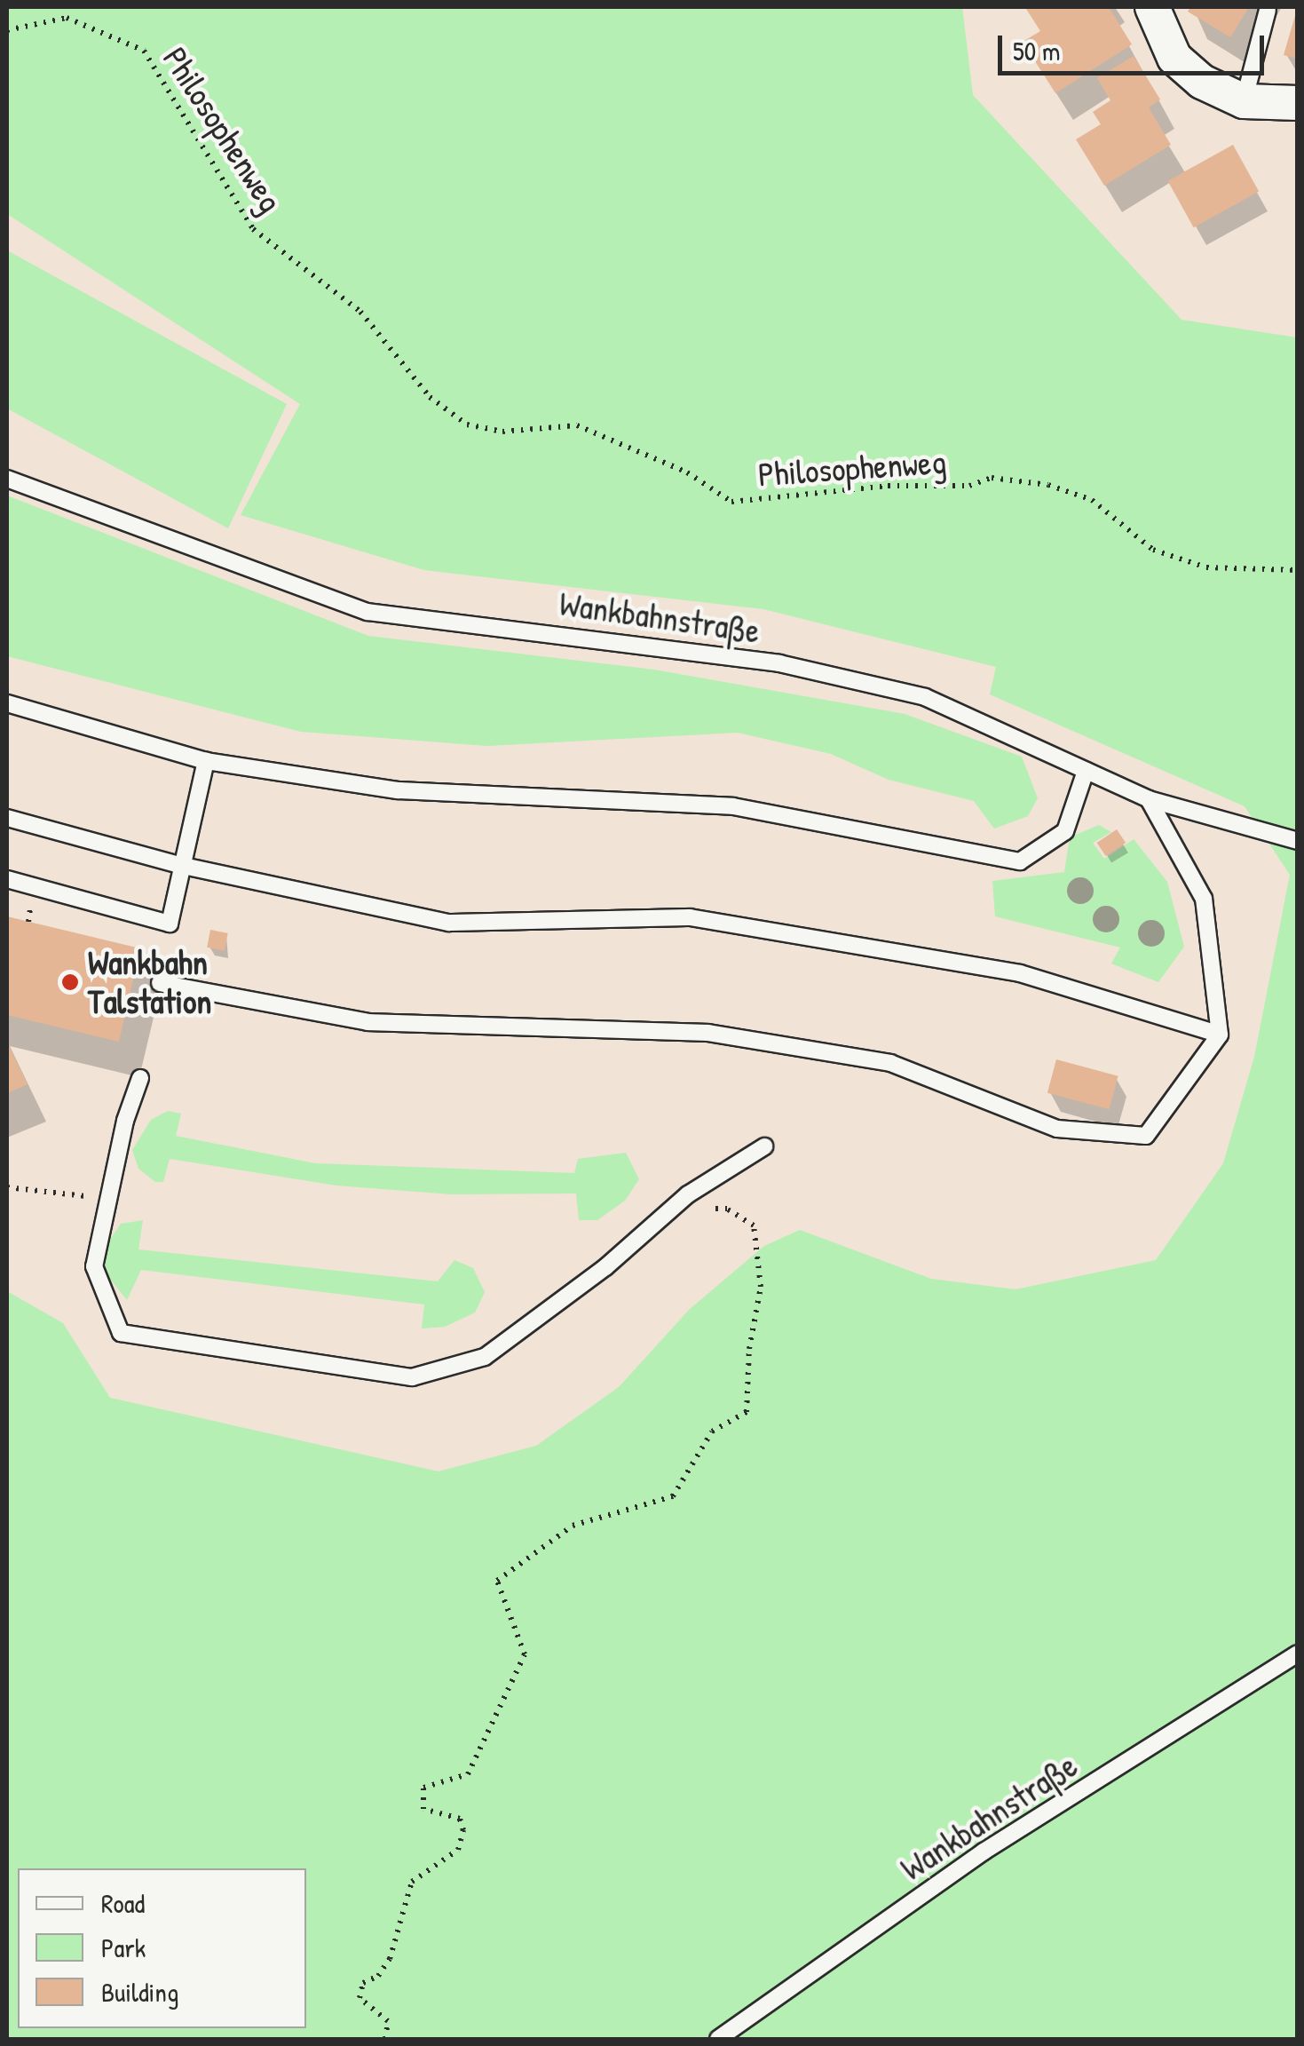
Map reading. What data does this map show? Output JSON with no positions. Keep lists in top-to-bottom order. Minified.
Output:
{"streets":{"lane":["Wankbahnstraße"],"path":["Philosophenweg"]},"places":["Wankbahn Talstation"],"legend":["Road","Park","Building"],"scale_bar":"50 m"}
